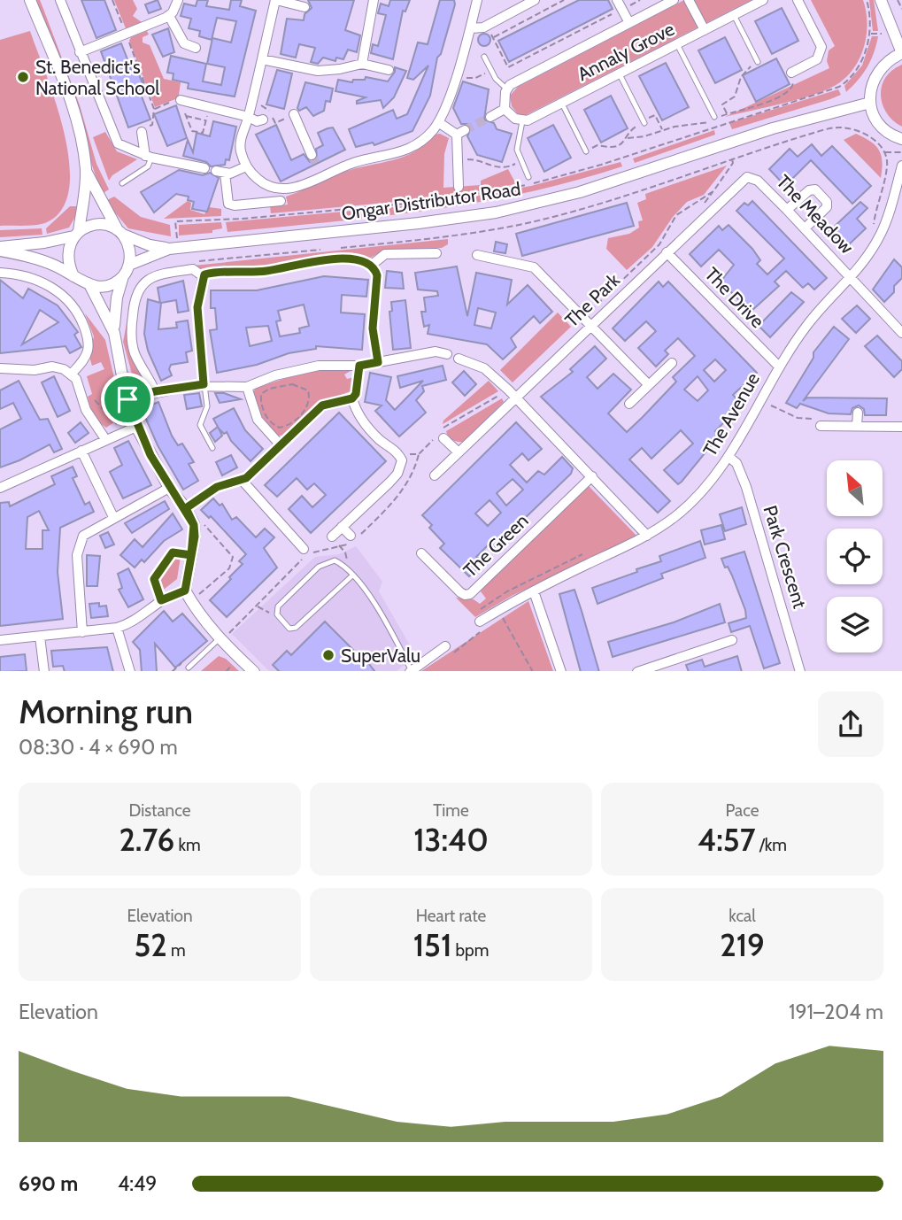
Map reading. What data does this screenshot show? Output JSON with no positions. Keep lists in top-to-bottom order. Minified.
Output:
{"streets":{"street":["Annaly Grove","Ongar Distributor Road","The Meadow","The Drive","The Park","The Avenue","The Green","Park Crescent"]},"crossings":[["The Meadow","The Park"],["The Meadow","The Avenue"],["The Drive","The Park"],["The Drive","The Avenue"],["The Avenue","Park Crescent"]],"places":["St. Benedict's National School","SuperValu"],"north":"top left","page":{"heading":["Morning run","08:30 · 4 × 690 m"],"stats":[["Distance","2.76 km"],["Time","13:40"],["Pace","4:57 /km"],["Elevation","52 m"],["Heart rate","151 bpm"],["kcal","219"]],"chart":["Elevation","191–204 m"],"list":[{"name":"690 m","note":"4:49"}]}}
